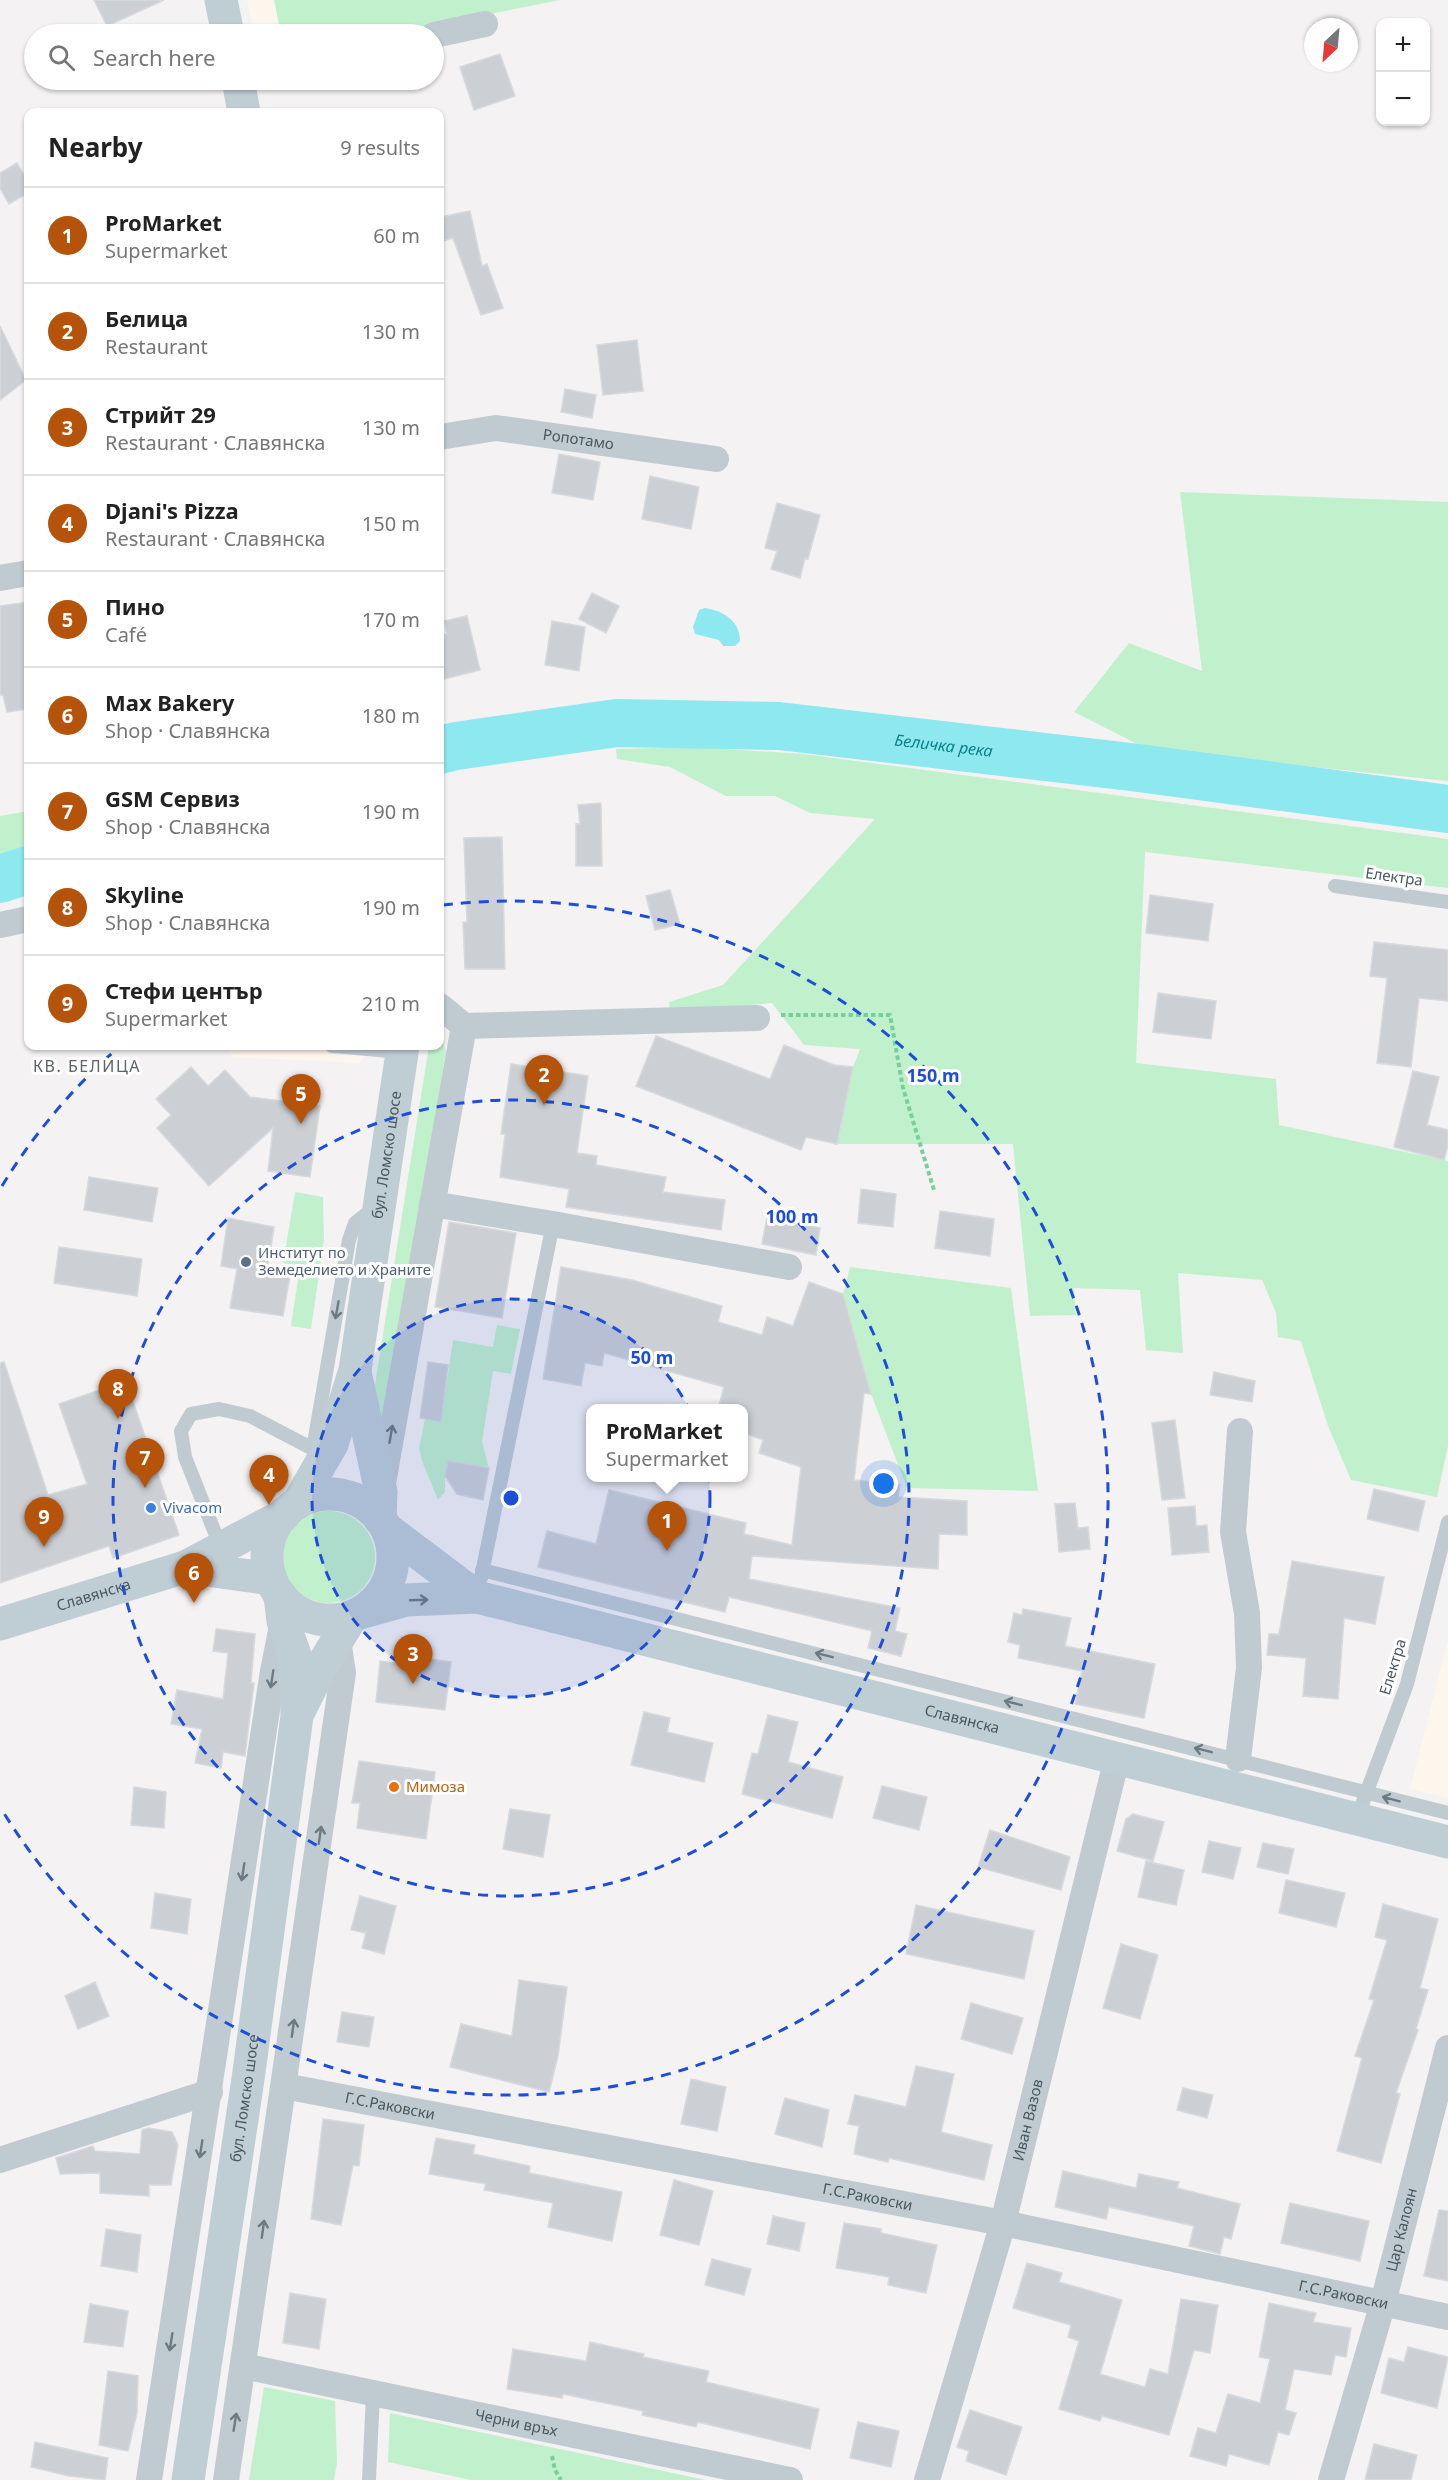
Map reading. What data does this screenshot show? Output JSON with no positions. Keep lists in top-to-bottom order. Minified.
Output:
{"streets":{"main road":["бул. Ломско шосе","Славянска"],"street":["Ропотамо","Г.С.Раковски","Иван Вазов","Цар Калоян","Черни връх"],"lane":["Електра"]},"crossings":[["Електра","Славянска"],["бул. Ломско шосе","Славянска"],["Славянска","Иван Вазов"],["Г.С.Раковски","Иван Вазов"],["Г.С.Раковски","Цар Калоян"]],"districts":["КВ. БЕЛИЦА"],"water":["Беличка река"],"places":["Институт по Земеделието и Храните","Vivacom","Мимоза"],"north":"bottom left","page":{"map_buttons":["+","−"],"search":"Search here","heading":["Nearby","9 results"],"list":[{"mark":"1","name":"ProMarket","note":"Supermarket","value":"60 m"},{"mark":"2","name":"Белица","note":"Restaurant","value":"130 m"},{"mark":"3","name":"Стрийт 29","note":"Restaurant · Славянска","value":"130 m"},{"mark":"4","name":"Djani's Pizza","note":"Restaurant · Славянска","value":"150 m"},{"mark":"5","name":"Пино","note":"Café","value":"170 m"},{"mark":"6","name":"Max Bakery","note":"Shop · Славянска","value":"180 m"},{"mark":"7","name":"GSM Сервиз","note":"Shop · Славянска","value":"190 m"},{"mark":"8","name":"Skyline","note":"Shop · Славянска","value":"190 m"},{"mark":"9","name":"Стефи център","note":"Supermarket","value":"210 m"}],"pins":["2","5","8","7","4","9","1","6","3"],"popup":["ProMarket","Supermarket"]},"rings":["150 m","100 m","50 m"]}
